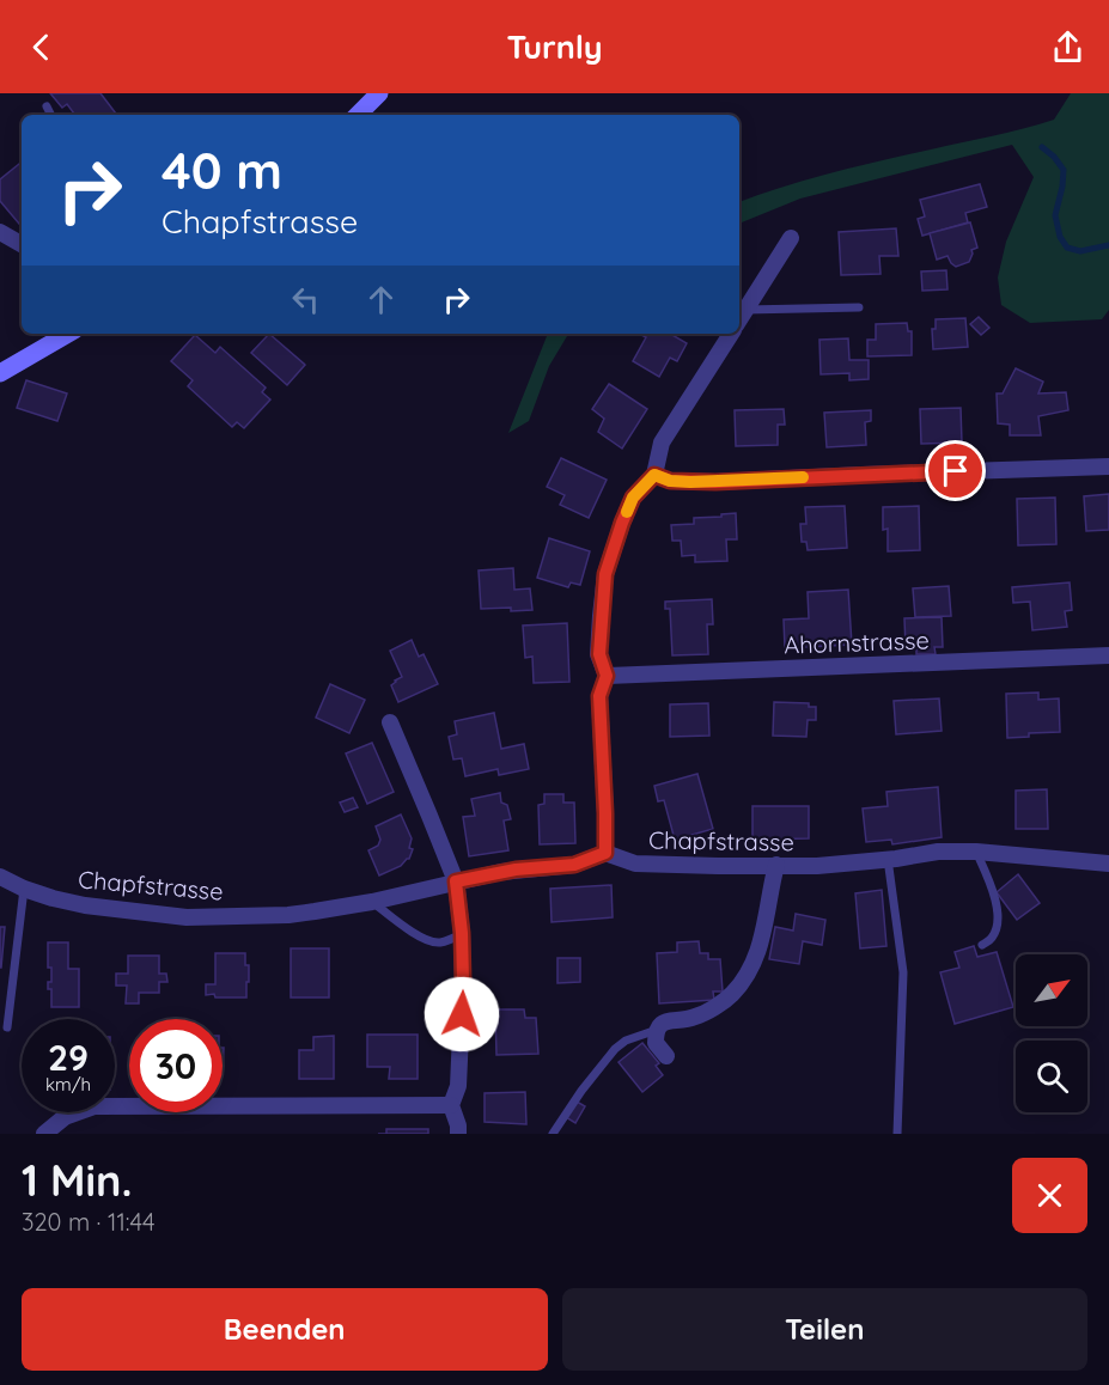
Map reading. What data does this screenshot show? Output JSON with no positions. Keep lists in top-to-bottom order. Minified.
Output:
{"streets":{"street":["Ahornstrasse","Chapfstrasse"]},"north":"top right","page":{"header":"Turnly","turn":["40 m","Chapfstrasse"],"speed":"29 km/h","limit":"30","heading":["1 Min.","320 m · 11:44"],"buttons":["Beenden","Teilen"]}}
